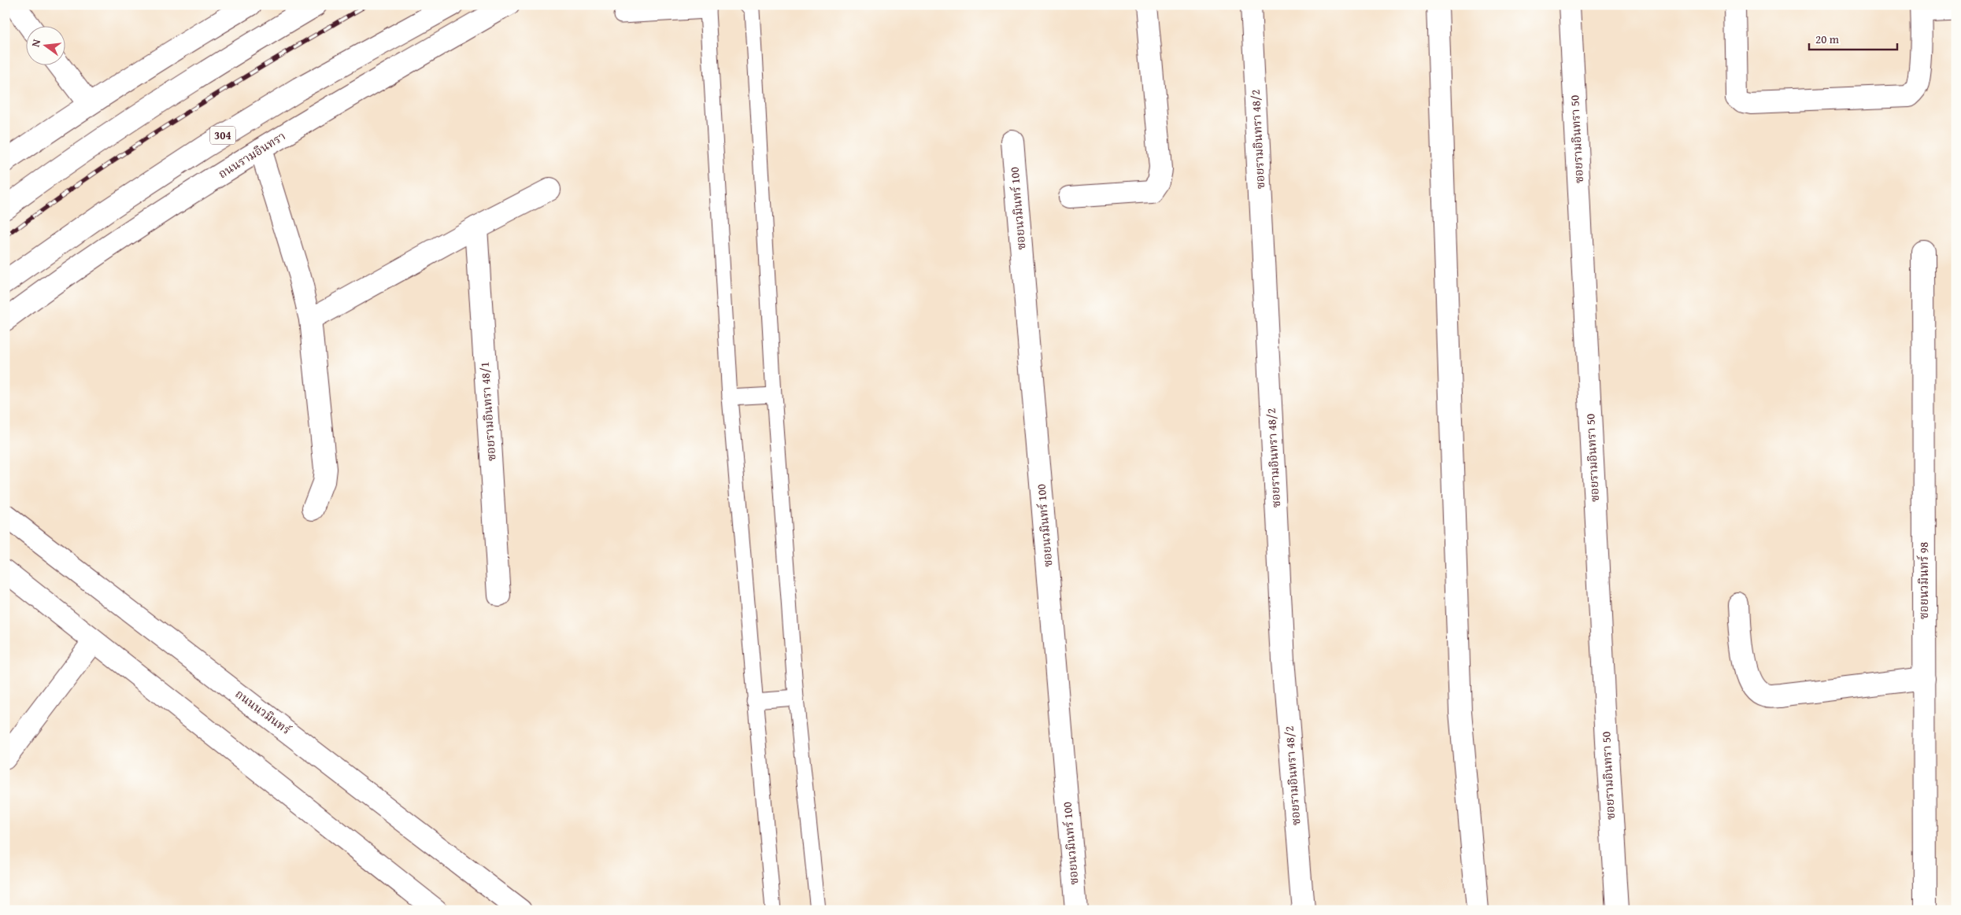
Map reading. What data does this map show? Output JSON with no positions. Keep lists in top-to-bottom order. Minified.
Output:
{"streets":{"street":["304","ซอยรามอินทรา 48/2","ซอยรามอินทรา 50","ถนนรามอินทรา","ซอยนวมินทร์ 100","ซอยรามอินทรา 48/1","ซอยนวมินทร์ 98","ถนนนวมินทร์"]},"scale_bar":"20 m","north":"left"}
